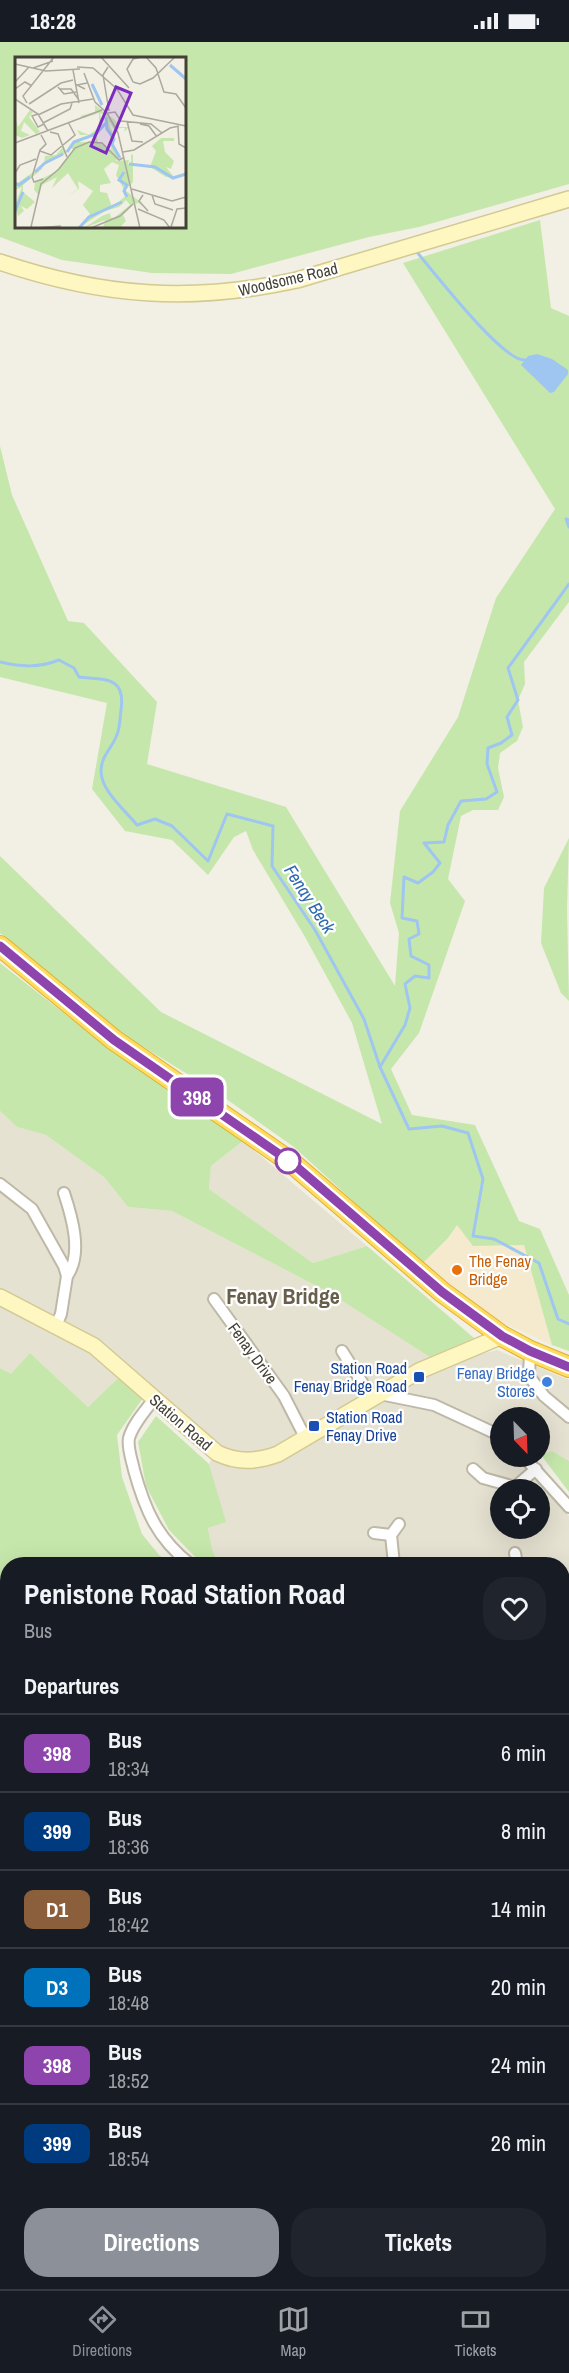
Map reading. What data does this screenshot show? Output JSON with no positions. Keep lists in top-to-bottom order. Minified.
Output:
{"streets":{"street":["Woodsome Road","Fenay Drive","Station Road"]},"crossings":[["Fenay Drive","Station Road"]],"districts":["Fenay Bridge"],"water":["Fenay Beck"],"places":{"other":["The Fenay Bridge","Fenay Bridge Stores"],"transit":["Station Road Fenay Bridge Road","Station Road Fenay Drive"]},"lines":["bus line 398"],"north":"bottom right","page":{"status":"18:28","on_map":"398","heading":[["Penistone Road Station Road","Bus"],"Departures"],"list":[{"mark":"398","name":"Bus","note":"18:34","value":"6 min"},{"mark":"399","name":"Bus","note":"18:36","value":"8 min"},{"mark":"D1","name":"Bus","note":"18:42","value":"14 min"},{"mark":"D3","name":"Bus","note":"18:48","value":"20 min"},{"mark":"398","name":"Bus","note":"18:52","value":"24 min"},{"mark":"399","name":"Bus","note":"18:54","value":"26 min"}],"buttons":["Directions","Tickets"],"tabs":["Directions","Map","Tickets"]}}
